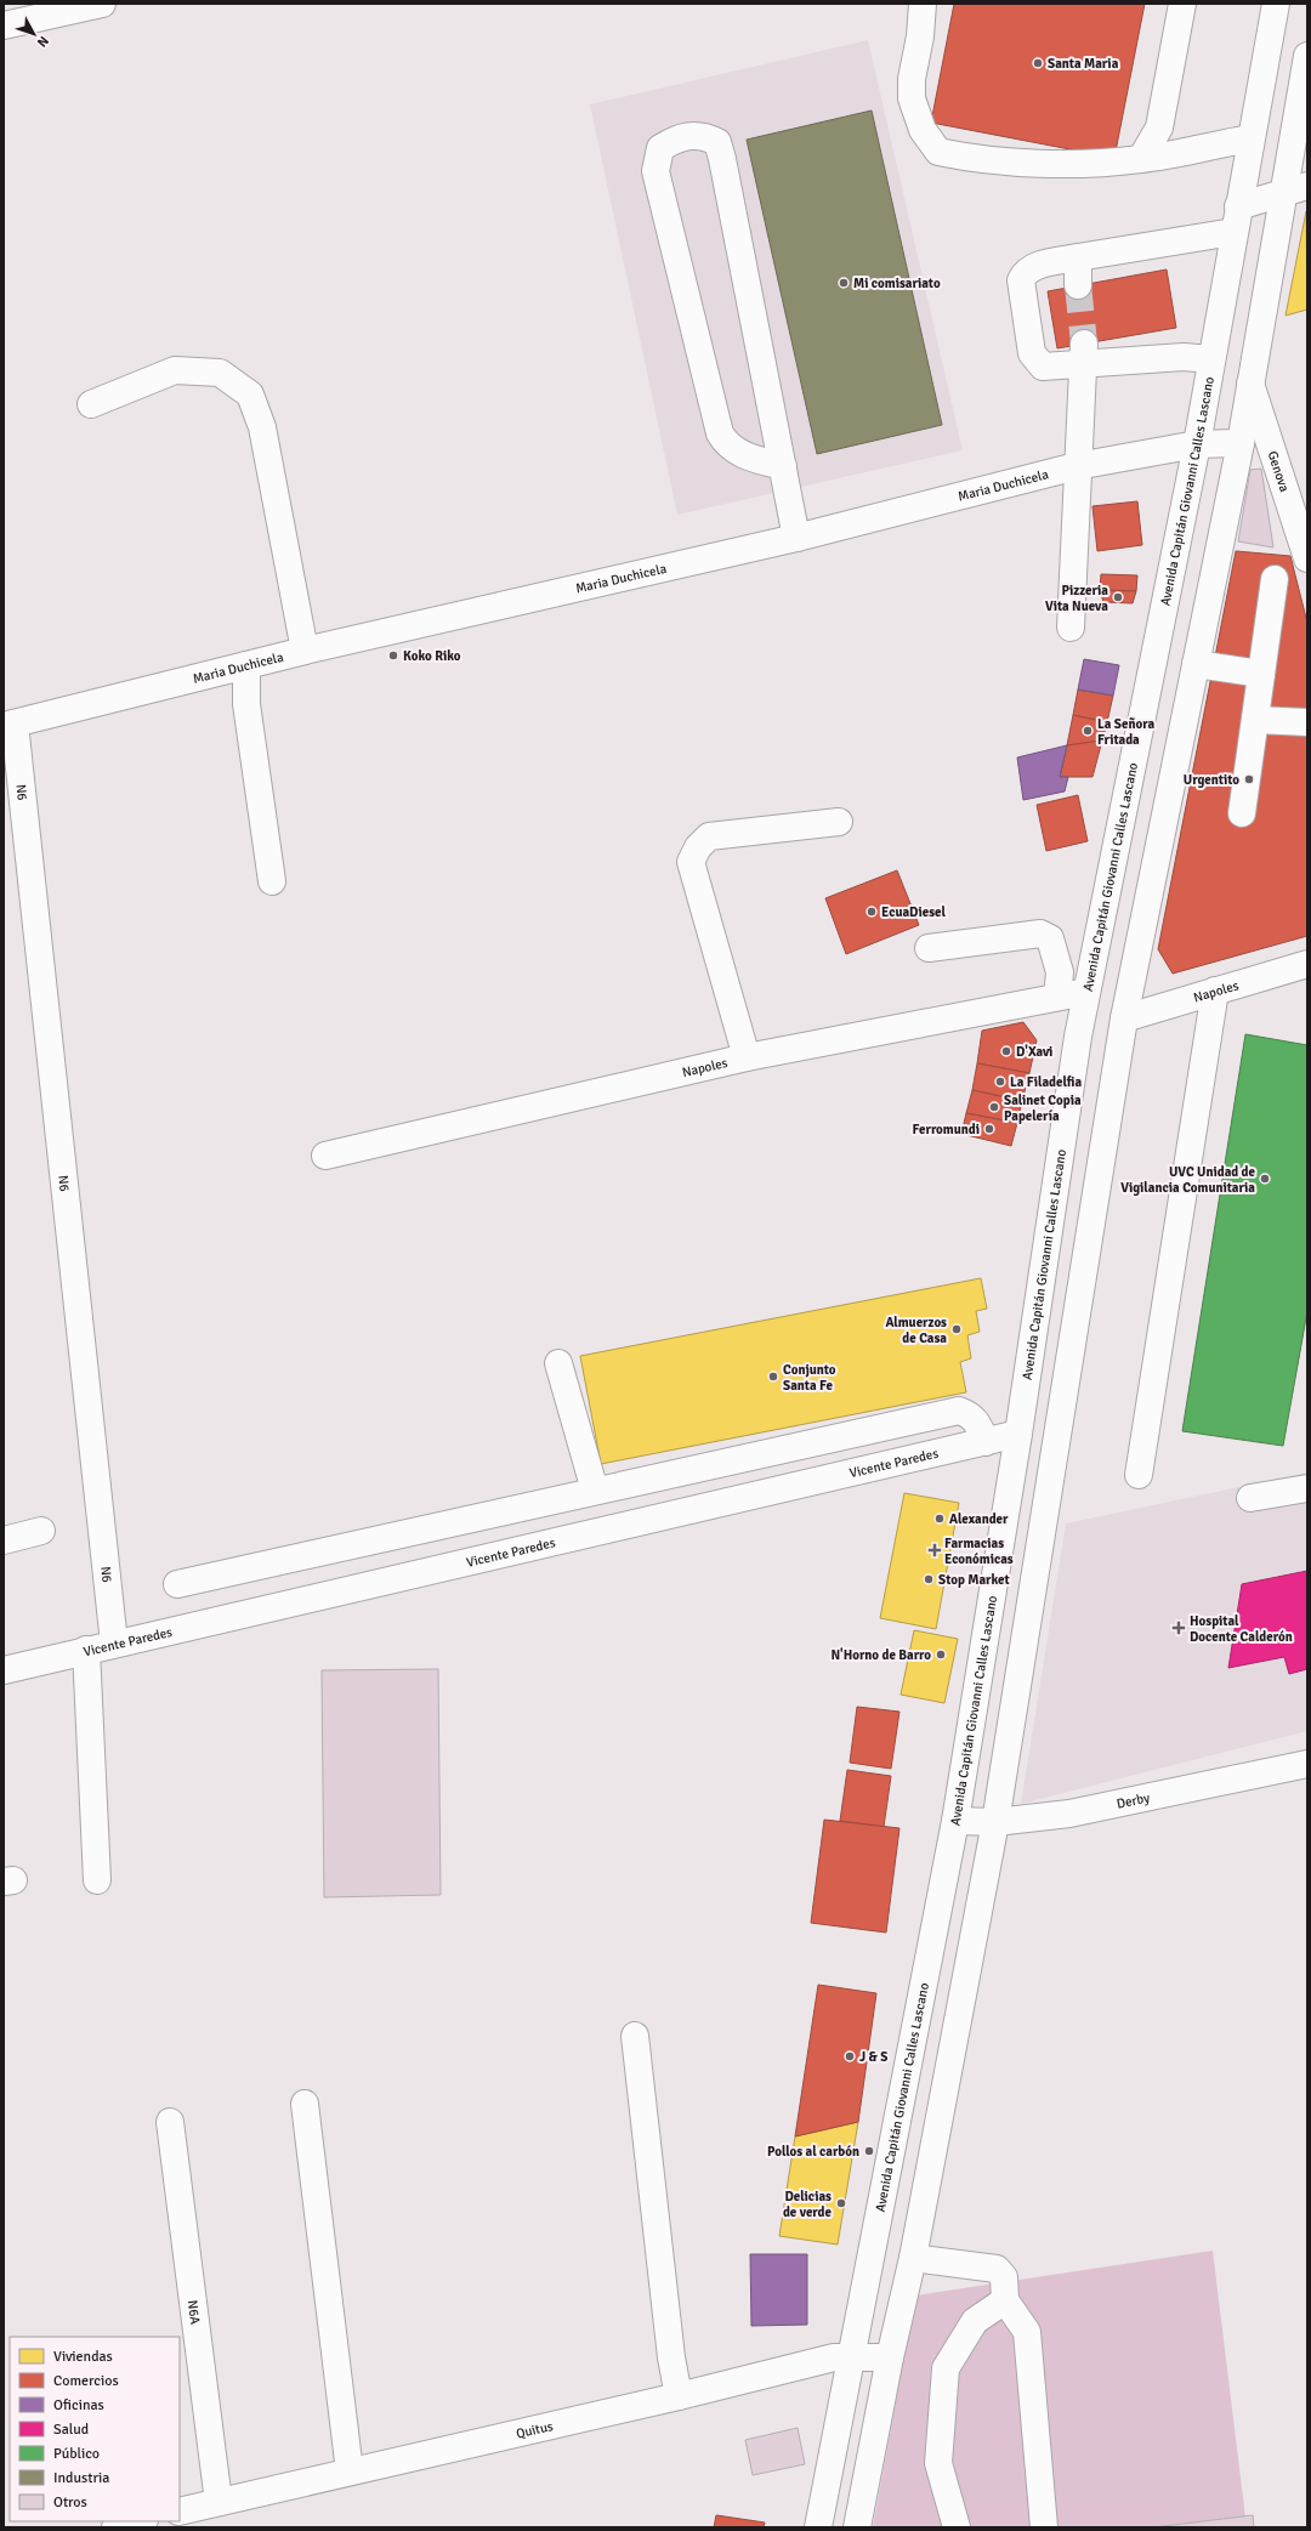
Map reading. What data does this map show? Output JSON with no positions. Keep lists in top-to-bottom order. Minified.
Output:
{"streets":{"street":["Genova","Maria Duchicela","Avenida Capitán Giovanni Calles Lascano","N6","Napoles","Vicente Paredes","Derby","N6A","Quitus"]},"crossings":[["Maria Duchicela","Avenida Capitán Giovanni Calles Lascano"],["Maria Duchicela","N6"],["Avenida Capitán Giovanni Calles Lascano","Napoles"],["Avenida Capitán Giovanni Calles Lascano","Vicente Paredes"],["Avenida Capitán Giovanni Calles Lascano","Derby"],["Avenida Capitán Giovanni Calles Lascano","Quitus"],["N6","Vicente Paredes"],["N6A","Quitus"]],"places":{"other":["Santa Maria","Mi comisariato","Pizzeria Vita Nueva","Koko Riko","La Señora Fritada","Urgentito","EcuaDiesel","D'Xavi","La Filadelfia","Salinet Copia Papelería","Ferromundi","UVC Unidad de Vigilancia Comunitaria","Almuerzos de Casa","Conjunto Santa Fe","Alexander","Stop Market","N'Horno de Barro","J & S","Pollos al carbón","Delicias de verde"],"health":["Farmacias Económicas","Hospital Docente Calderón"]},"legend":["Viviendas","Comercios","Oficinas","Salud","Público","Industria","Otros"],"north":"bottom right"}
